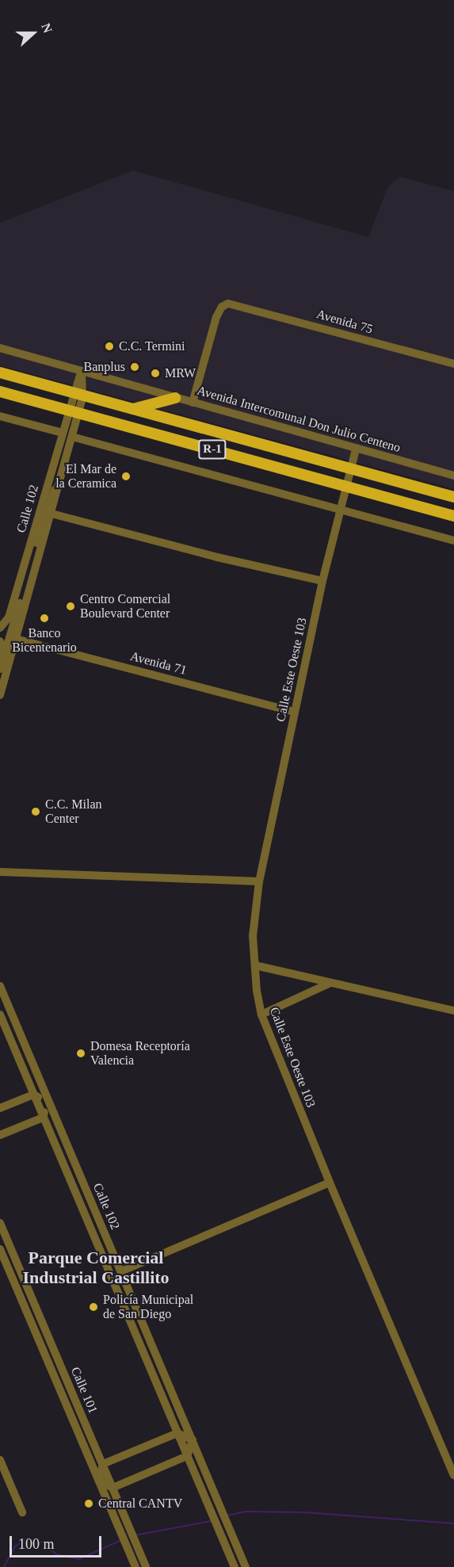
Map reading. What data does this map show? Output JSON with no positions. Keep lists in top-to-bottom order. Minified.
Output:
{"streets":{"main road":["R-1"],"street":["Avenida 75","Avenida Intercomunal Don Julio Centeno","Calle 102","Avenida 71","Calle Este Oeste 103","Calle 101"]},"crossings":[["Avenida 75","Avenida Intercomunal Don Julio Centeno"],["Avenida Intercomunal Don Julio Centeno","Calle 102"],["Avenida Intercomunal Don Julio Centeno","Calle Este Oeste 103"],["R-1","Calle 102"],["R-1","Calle Este Oeste 103"],["Calle 102","Avenida 71"],["Avenida 71","Calle Este Oeste 103"]],"districts":["Parque Comercial Industrial Castillito"],"places":["C.C. Termini","Banplus","MRW","El Mar de la Ceramica","Centro Comercial Boulevard Center","Banco Bicentenario","C.C. Milan Center","Domesa Receptoría Valencia","Policía Municipal de San Diego","Central CANTV"],"scale_bar":"100 m","north":"right"}
